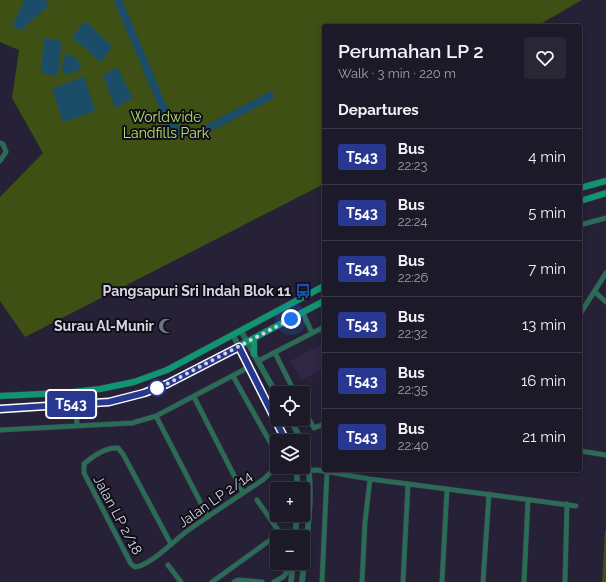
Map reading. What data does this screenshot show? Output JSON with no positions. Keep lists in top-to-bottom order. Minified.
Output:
{"streets":{"street":["Jalan LP 2/14","Jalan LP 2/18"]},"crossings":[["Jalan LP 2/14","Jalan LP 2/18"]],"parks":["Worldwide Landfills Park"],"places":{"bus stop":["Pangsapuri Sri Indah Blok 11"],"mosque":["Surau Al-Munir"]},"lines":["bus line T543"],"page":{"on_map":"T543","heading":[["Perumahan LP 2","Walk · 3 min · 220 m"],"Departures"],"list":[{"mark":"T543","name":"Bus","note":"22:23","value":"4 min"},{"mark":"T543","name":"Bus","note":"22:24","value":"5 min"},{"mark":"T543","name":"Bus","note":"22:26","value":"7 min"},{"mark":"T543","name":"Bus","note":"22:32","value":"13 min"},{"mark":"T543","name":"Bus","note":"22:35","value":"16 min"},{"mark":"T543","name":"Bus","note":"22:40","value":"21 min"}],"map_buttons":["+","−"]}}
